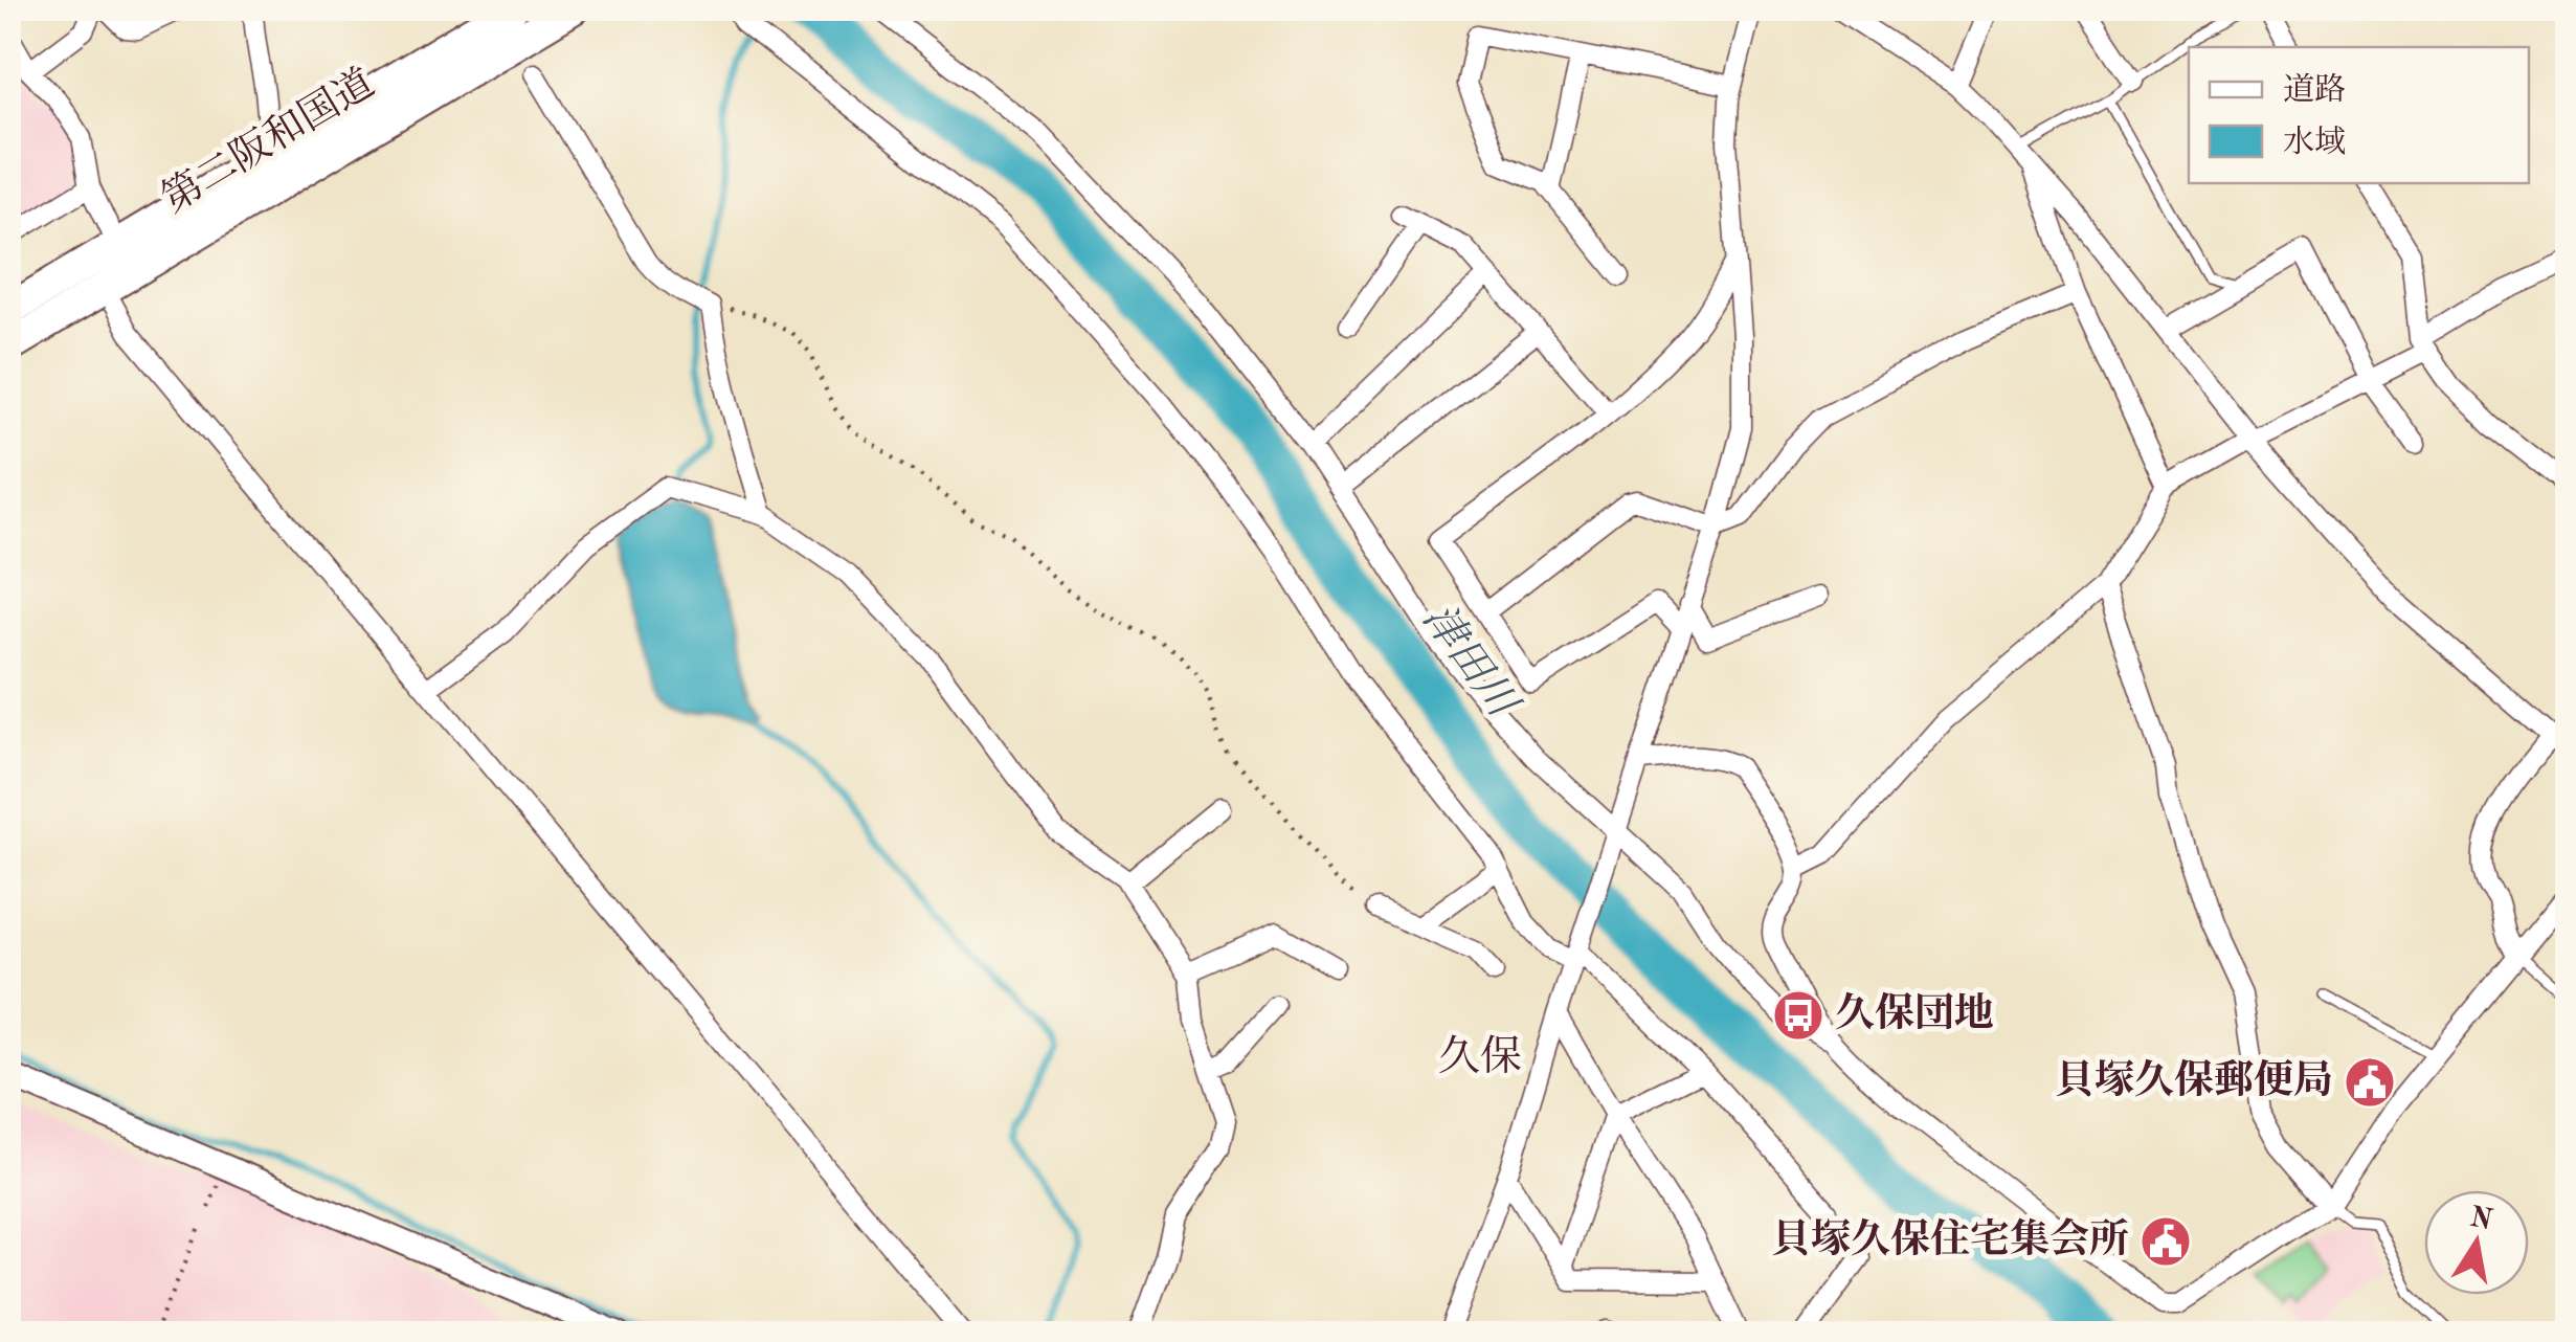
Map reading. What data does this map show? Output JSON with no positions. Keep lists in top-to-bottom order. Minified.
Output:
{"streets":{"highway":["第二阪和国道"]},"districts":["久保"],"water":["津田川"],"places":{"bus stop":["久保団地"],"public building":["貝塚久保郵便局","貝塚久保住宅集会所"]},"legend":["道路","水域"],"north":"top"}
